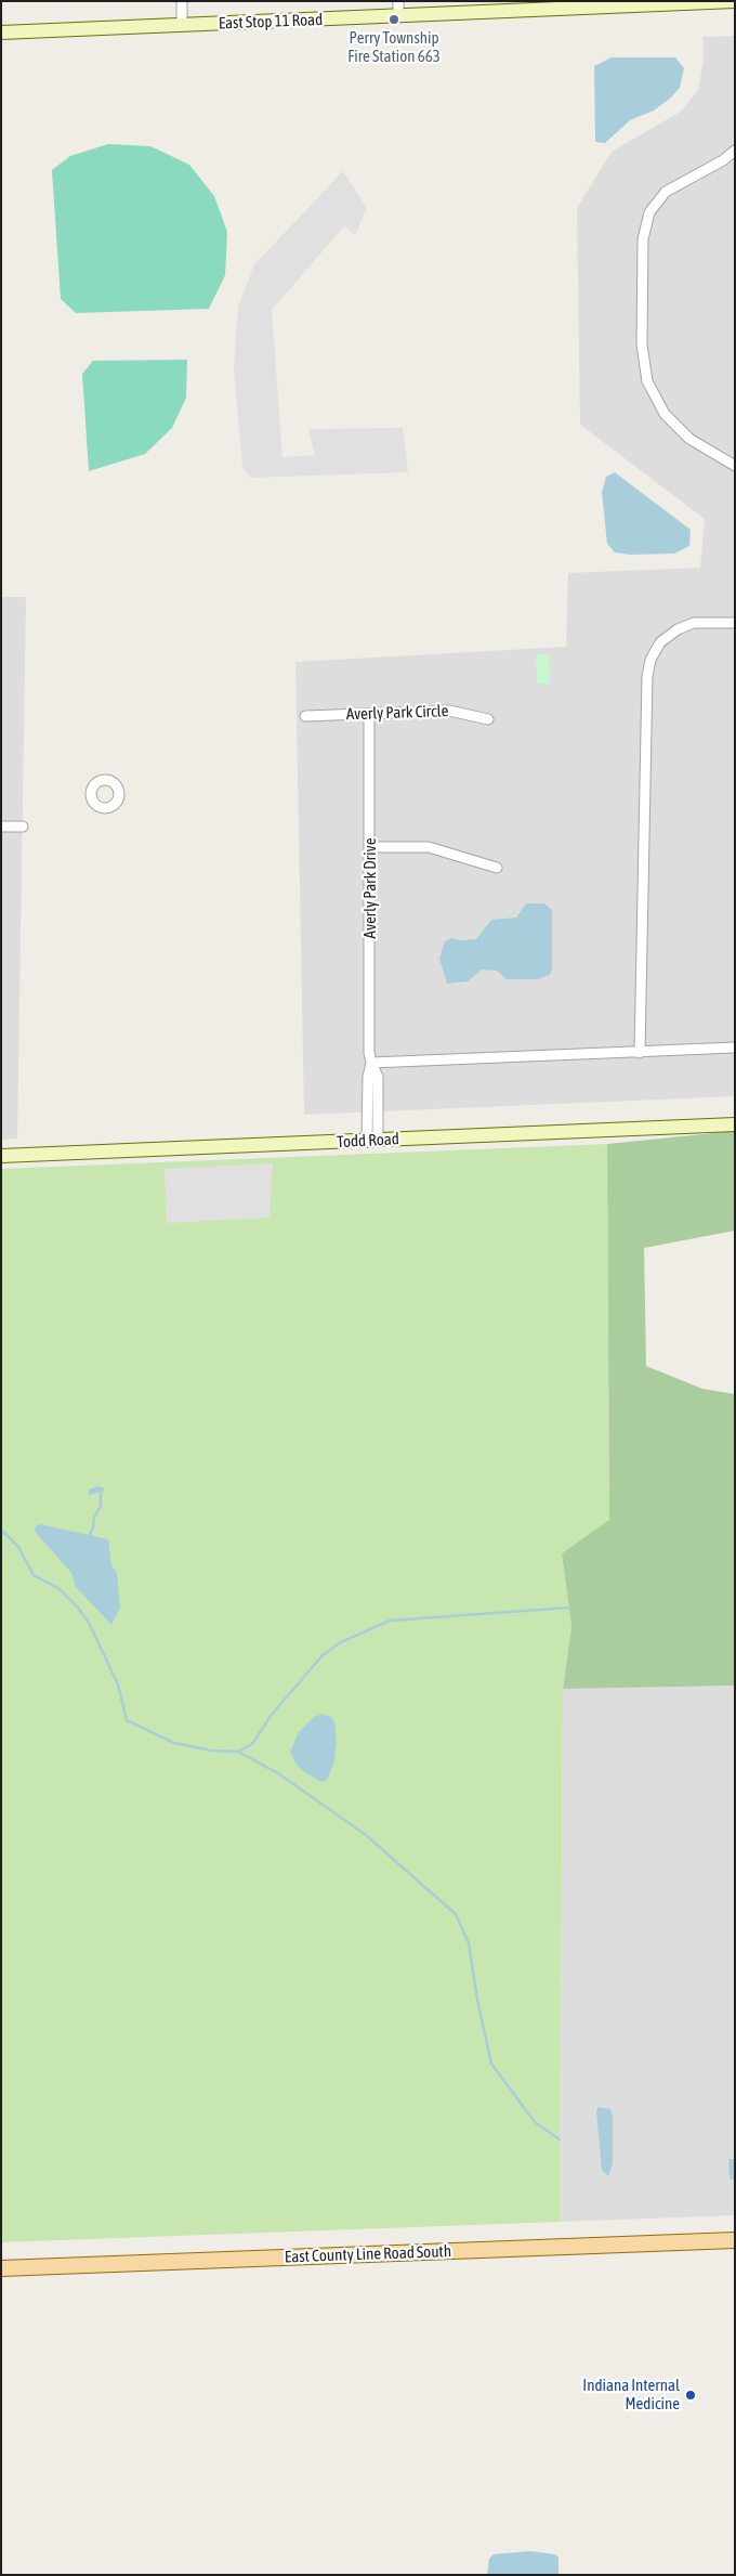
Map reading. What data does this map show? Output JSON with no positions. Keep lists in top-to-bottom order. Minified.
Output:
{"streets":{"main road":["East Stop 11 Road","Todd Road","East County Line Road South"],"street":["Averly Park Circle","Averly Park Drive"]},"crossings":[["Averly Park Circle","Averly Park Drive"],["Averly Park Drive","Todd Road"]],"places":["Perry Township Fire Station 663","Indiana Internal Medicine"]}
